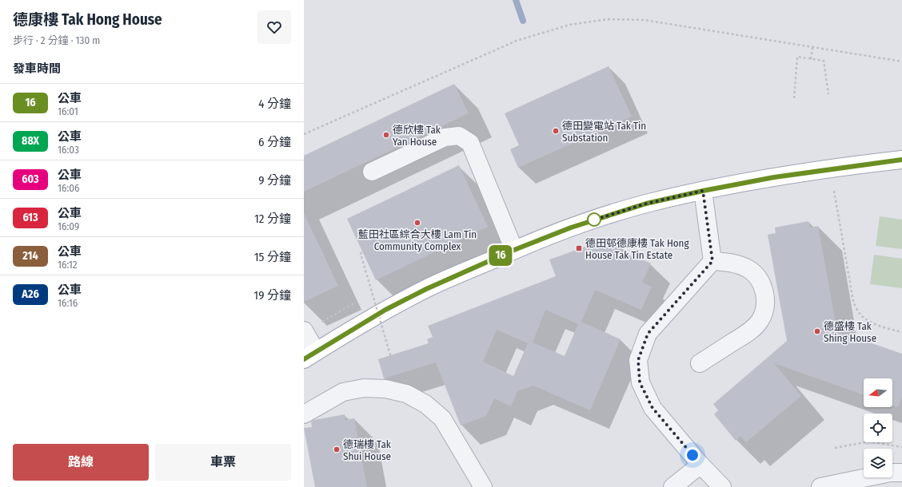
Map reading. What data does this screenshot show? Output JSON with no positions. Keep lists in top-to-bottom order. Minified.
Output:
{"places":{"other":["德田變電站 Tak Tin Substation","德欣樓 Tak Yan House","藍田社區綜合大樓 Lam Tin Community Complex","德盛樓 Tak Shing House","德瑞樓 Tak Shui House"],"transit":["德田邨德康樓 Tak Hong House Tak Tin Estate"]},"lines":["bus line 16"],"north":"left","page":{"heading":[["德康樓 Tak Hong House","步行 · 2 分鐘 · 130 m"],"發車時間"],"on_map":"16","list":[{"mark":"16","name":"公車","note":"16:01","value":"4 分鐘"},{"mark":"88X","name":"公車","note":"16:03","value":"6 分鐘"},{"mark":"603","name":"公車","note":"16:06","value":"9 分鐘"},{"mark":"613","name":"公車","note":"16:09","value":"12 分鐘"},{"mark":"214","name":"公車","note":"16:12","value":"15 分鐘"},{"mark":"A26","name":"公車","note":"16:16","value":"19 分鐘"}],"buttons":["路線","車票"]}}
